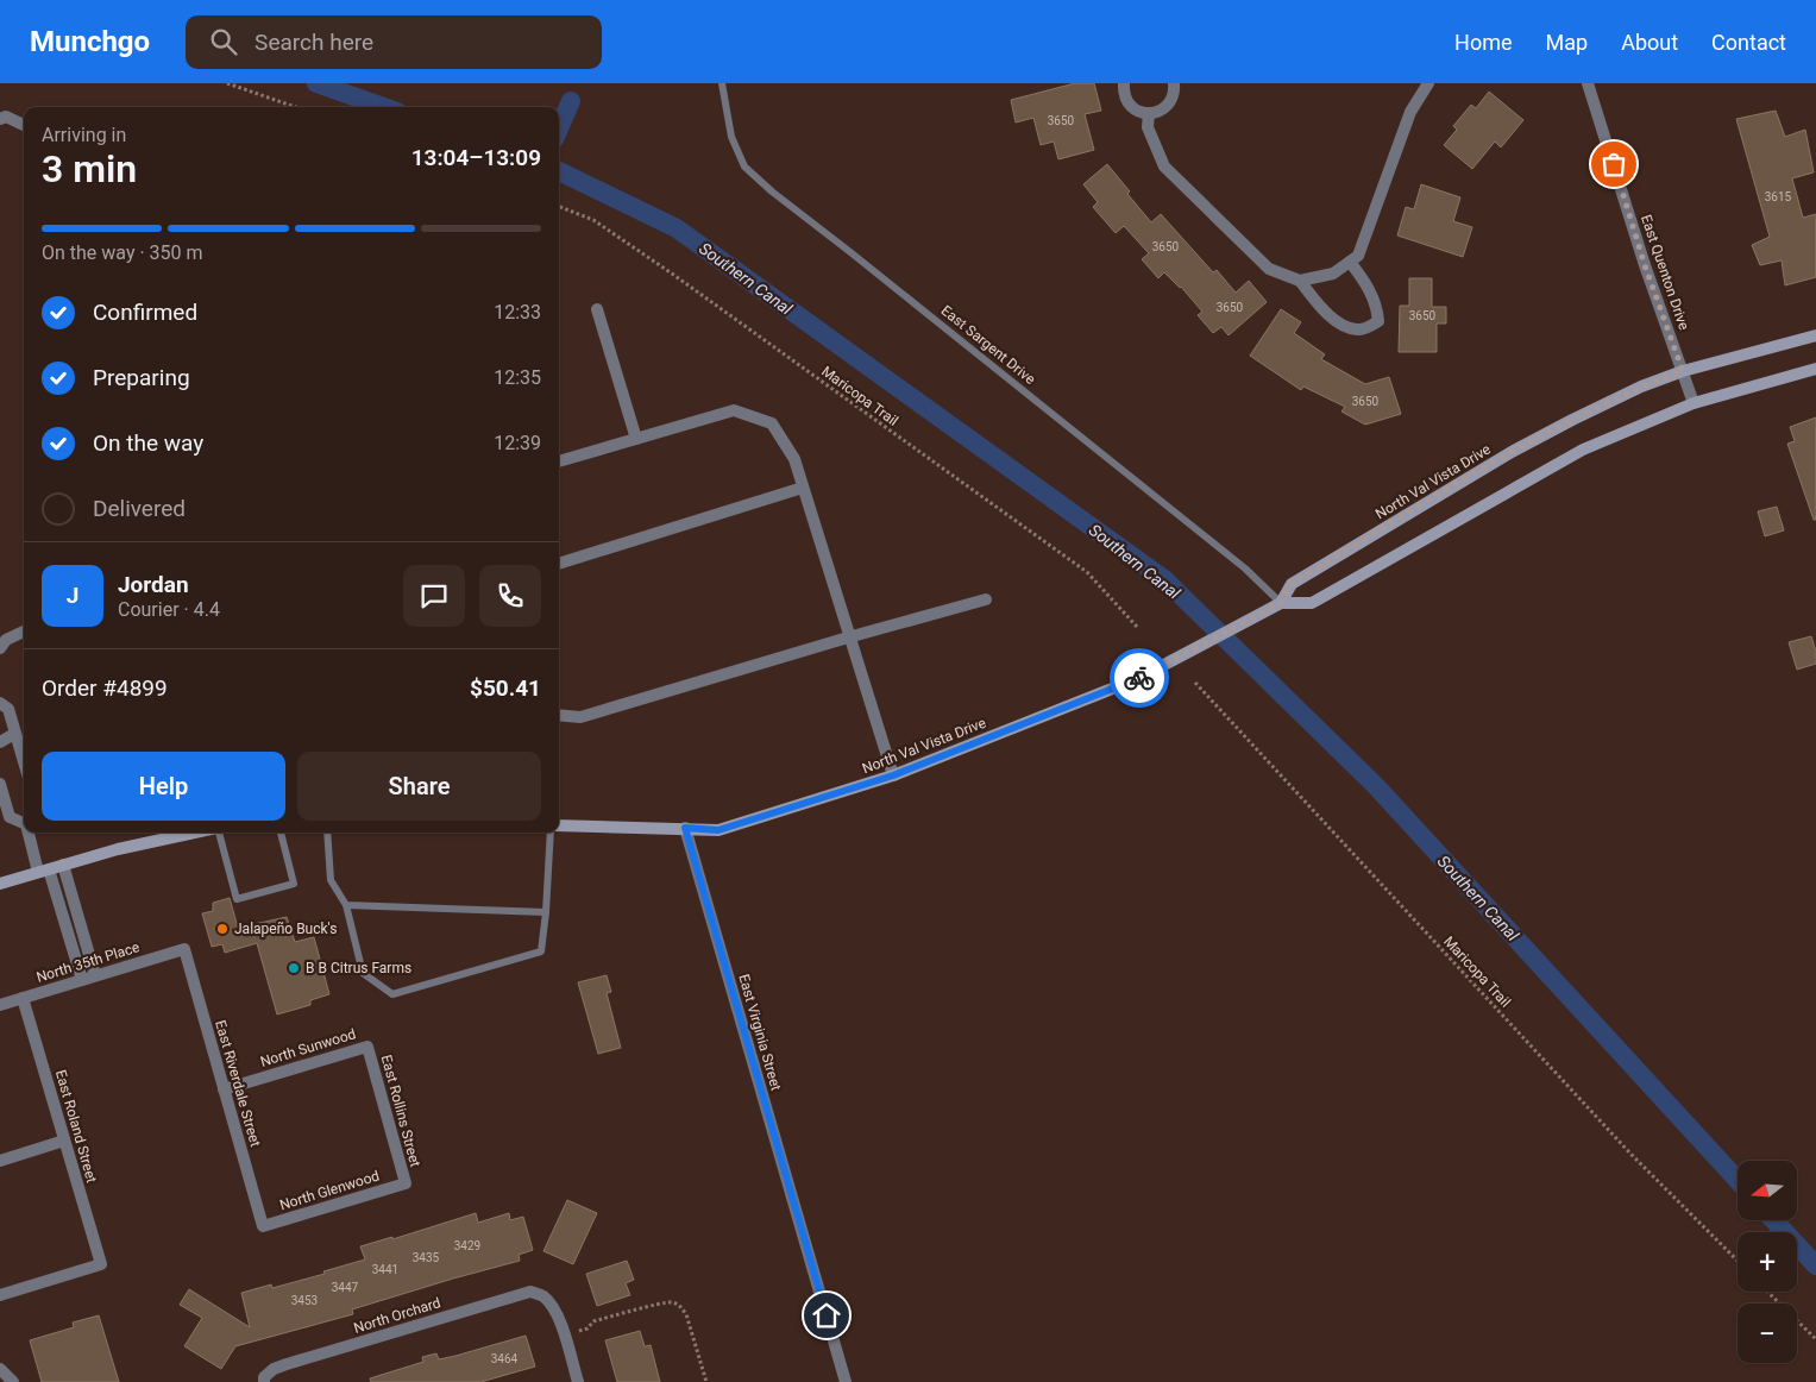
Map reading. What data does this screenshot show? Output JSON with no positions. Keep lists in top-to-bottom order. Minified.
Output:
{"streets":{"main road":["North Val Vista Drive"],"street":["East Quenton Drive","North 35th Place","East Virginia Street","North Sunwood","East Riverdale Street","East Rollins Street","East Roland Street","North Glenwood","North Orchard"],"lane":["East Sargent Drive"],"path":["Maricopa Trail"]},"crossings":[["East Quenton Drive","North Val Vista Drive"],["East Sargent Drive","North Val Vista Drive"],["North Val Vista Drive","East Virginia Street"],["North 35th Place","East Riverdale Street"],["North 35th Place","East Roland Street"],["North Sunwood","East Riverdale Street"],["North Sunwood","East Rollins Street"],["East Riverdale Street","North Glenwood"],["East Rollins Street","North Glenwood"]],"water":["Southern Canal"],"places":["Jalapeño Buck's","B B Citrus Farms"],"house_numbers":["3650","3615","3650","3650","3650","3650","3429","3435","3441","3447","3453","3464"],"north":"left","page":{"header":"Munchgo","search":"Search here","nav":["Home","Map","About","Contact"],"heading":["3 min","Arriving in","13:04–13:09"],"panel":["Jordan","Courier · 4.4","Order #4899","$50.41"],"bar":"On the way · 350 m","list":[["Confirmed","12:33"],["Preparing","12:35"],["On the way","12:39"],"Delivered"],"round":"J","buttons":["Help","Share"],"map_buttons":["+","−"]}}
